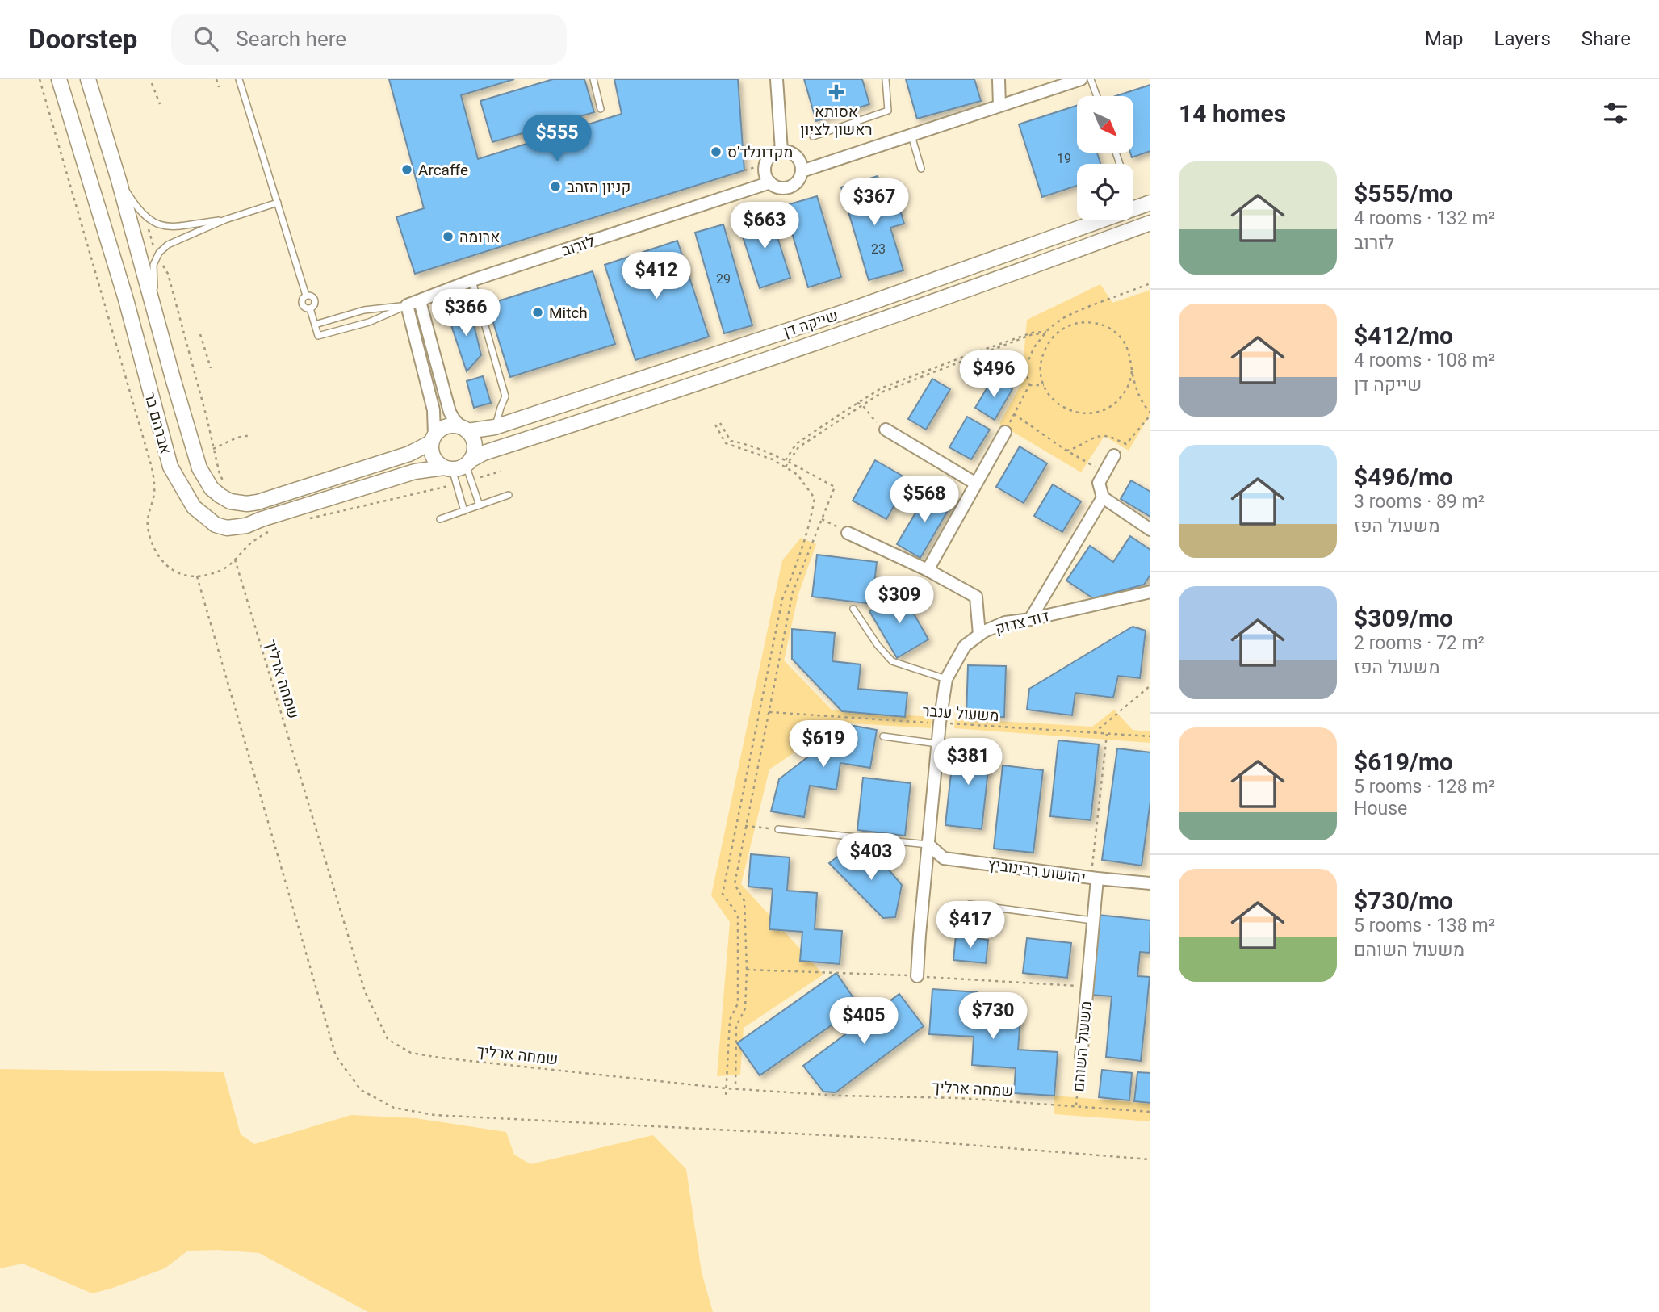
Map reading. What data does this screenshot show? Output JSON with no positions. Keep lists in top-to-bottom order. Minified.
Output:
{"streets":{"street":["לזרוב","שייקה דן","אברהם בר","דוד צדוק","יהושוע רבינוביץ","משעול השוהם"],"path":["שמחה ארליך","משעול ענבר"]},"crossings":[["שייקה דן","אברהם בר"],["דוד צדוק","משעול ענבר"],["דוד צדוק","יהושוע רבינוביץ"],["דוד צדוק","משעול השוהם"],["שמחה ארליך","משעול השוהם"],["יהושוע רבינוביץ","משעול השוהם"]],"places":{"health":["אסותא ראשון לציון"],"other":["מקדונלד'ס","Arcaffe","קניון הזהב","ארומה","Mitch"]},"house_numbers":["19","23","29"],"north":"bottom right","page":{"header":"Doorstep","search":"Search here","nav":["Map","Layers","Share"],"heading":"14 homes","price":["$555","$367","$663","$412","$366","$496","$568","$309","$619","$381","$403","$417","$730","$405"],"list":[{"name":"$555/mo","note":"4 rooms · 132 m² · לזרוב"},{"name":"$412/mo","note":"4 rooms · 108 m² · שייקה דן"},{"name":"$496/mo","note":"3 rooms · 89 m² · משעול הפז"},{"name":"$309/mo","note":"2 rooms · 72 m² · משעול הפז"},{"name":"$619/mo","note":"5 rooms · 128 m² · House"},{"name":"$730/mo","note":"5 rooms · 138 m² · משעול השוהם"}]}}
